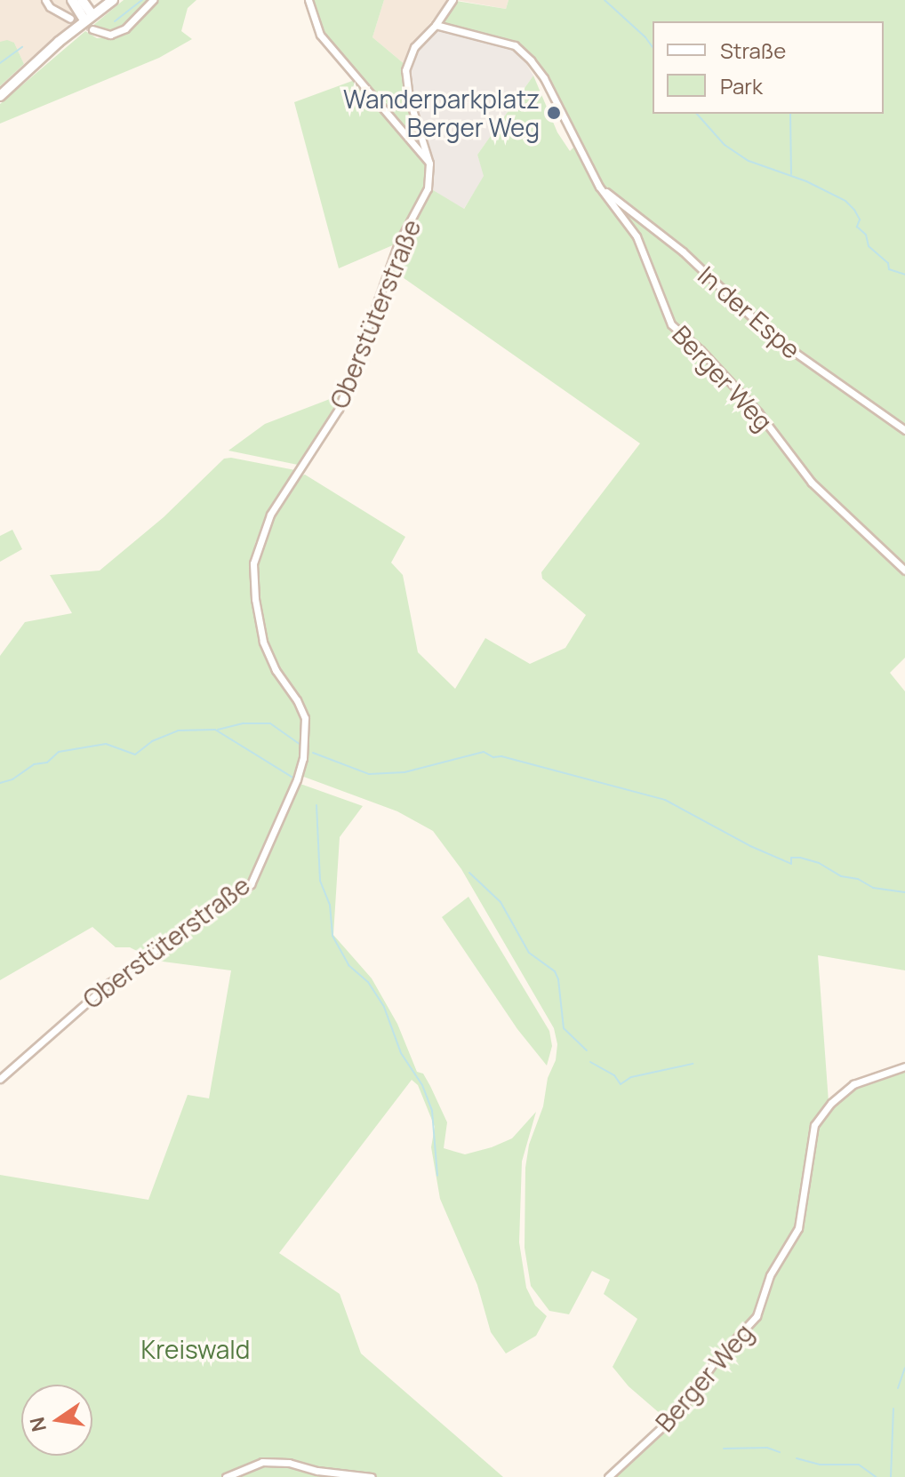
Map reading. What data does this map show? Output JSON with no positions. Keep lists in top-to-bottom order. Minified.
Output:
{"streets":{"street":["In der Espe","Oberstüterstraße","Berger Weg"]},"crossings":[["In der Espe","Berger Weg"],["Oberstüterstraße","Berger Weg"]],"parks":["Kreiswald"],"places":["Wanderparkplatz Berger Weg"],"legend":["Straße","Park"],"north":"left"}
